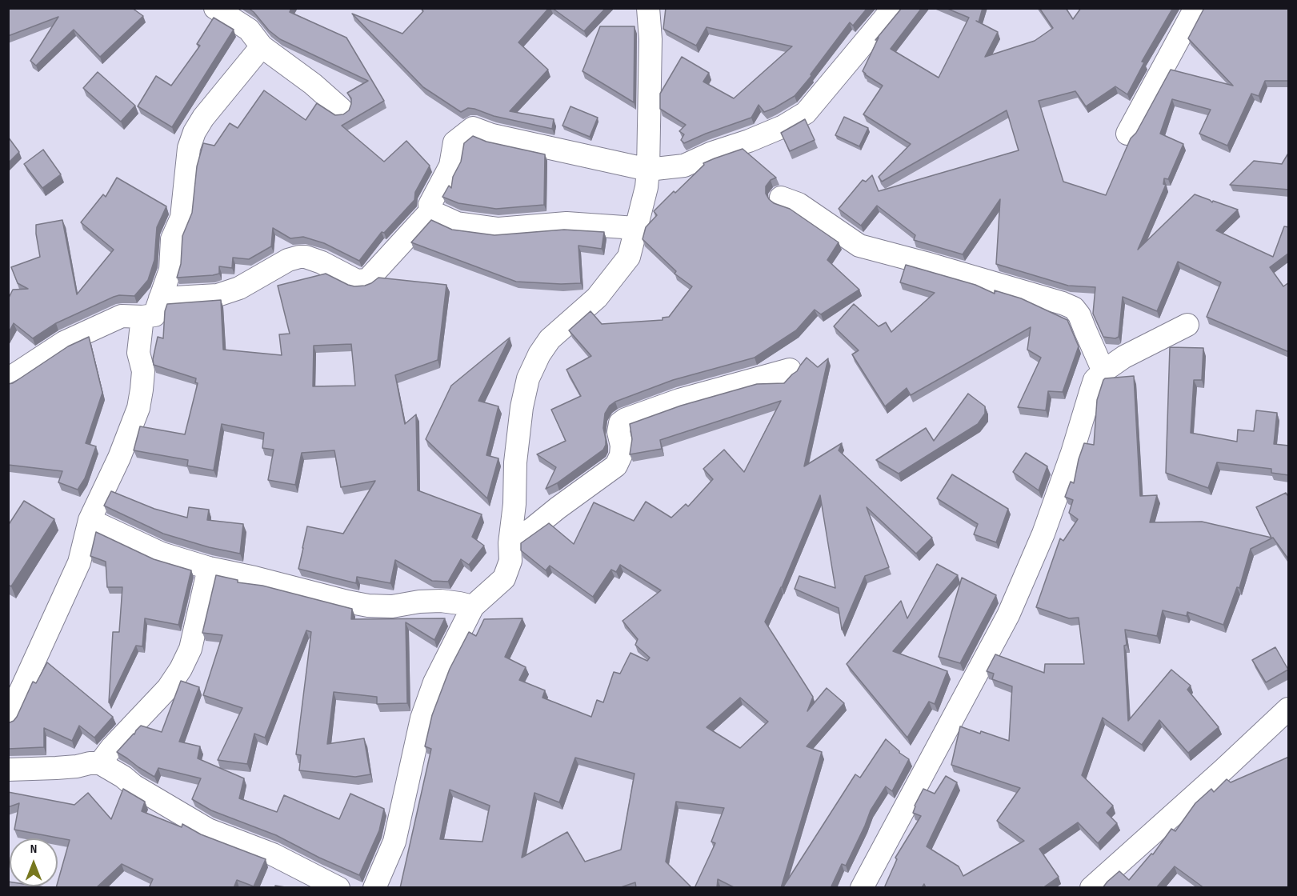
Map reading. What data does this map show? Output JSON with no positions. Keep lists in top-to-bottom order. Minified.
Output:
{"north":"top"}
